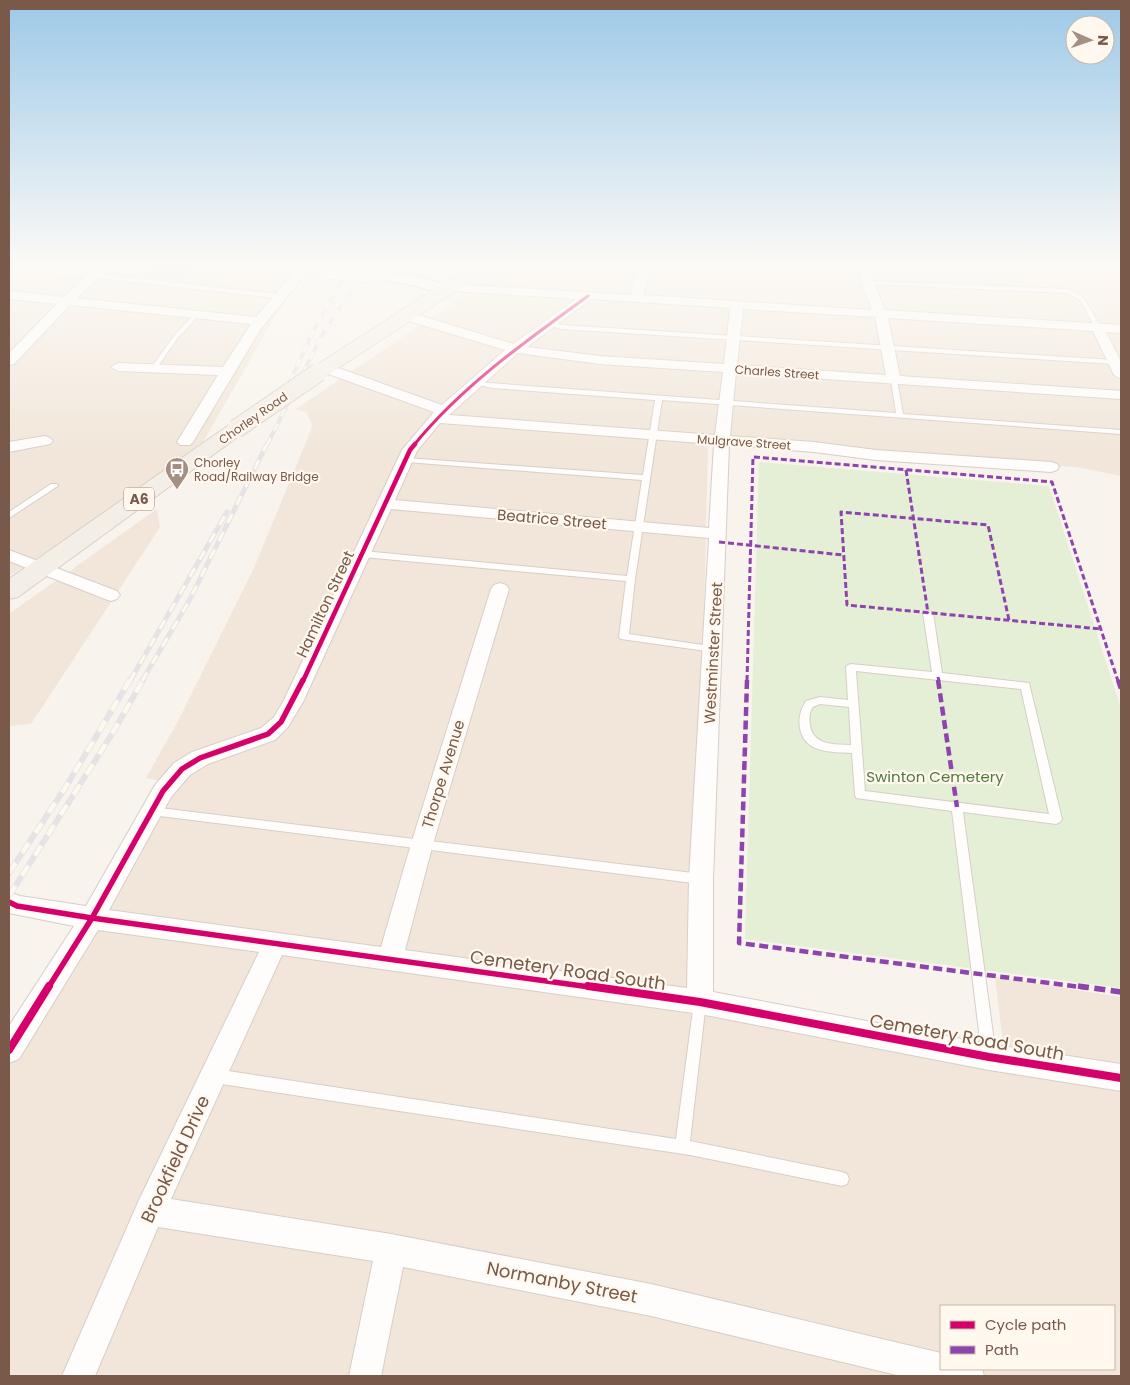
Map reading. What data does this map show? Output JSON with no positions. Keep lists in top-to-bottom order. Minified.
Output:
{"streets":{"main road":["Chorley Road","A6"],"street":["Charles Street","Mulgrave Street","Beatrice Street","Hamilton Street","Westminster Street","Thorpe Avenue","Cemetery Road South","Brookfield Drive","Normanby Street"]},"crossings":[["Charles Street","Hamilton Street"],["Charles Street","Westminster Street"],["Chorley Road","Mulgrave Street"],["Mulgrave Street","Hamilton Street"],["Mulgrave Street","Westminster Street"],["Beatrice Street","Hamilton Street"],["Beatrice Street","Westminster Street"],["Hamilton Street","Cemetery Road South"],["Westminster Street","Cemetery Road South"],["Thorpe Avenue","Cemetery Road South"],["Cemetery Road South","Brookfield Drive"],["Brookfield Drive","Normanby Street"]],"parks":["Swinton Cemetery"],"places":{"bus stop":["Chorley Road/Railway Bridge"]},"legend":["Cycle path","Path"],"north":"right"}
